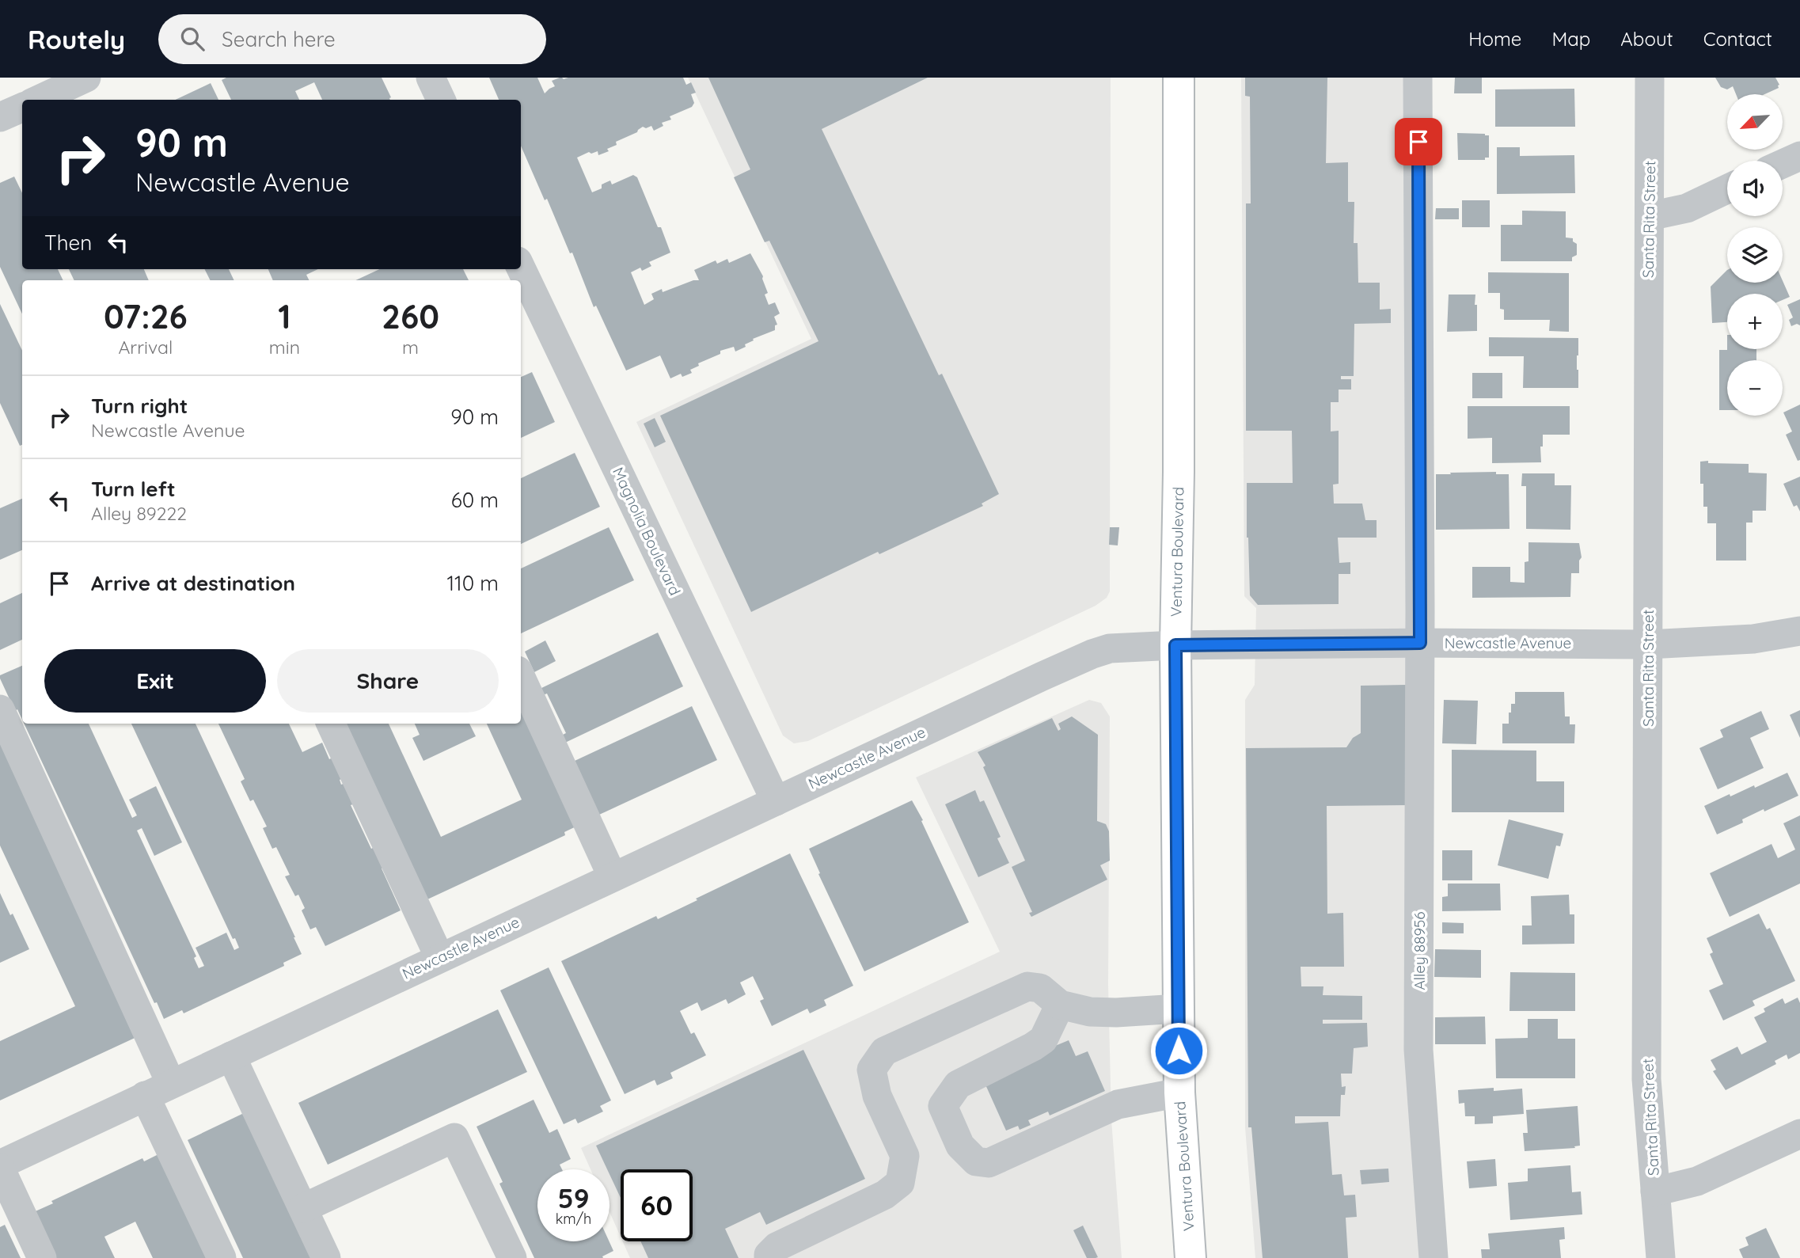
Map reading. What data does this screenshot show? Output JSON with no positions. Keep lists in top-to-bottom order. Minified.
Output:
{"streets":{"main road":["Ventura Boulevard"],"street":["Santa Rita Street","Magnolia Boulevard","Newcastle Avenue","Alley 88956"]},"crossings":[["Santa Rita Street","Newcastle Avenue"],["Magnolia Boulevard","Newcastle Avenue"],["Ventura Boulevard","Newcastle Avenue"],["Newcastle Avenue","Alley 88956"]],"north":"bottom left","page":{"header":"Routely","search":"Search here","nav":["Home","Map","About","Contact"],"map_buttons":["+","−"],"turn":["90 m","Newcastle Avenue"],"then":"Then","eta":["07:26","Arrival","1","min","260","m"],"list":[{"name":"Turn right","note":"Newcastle Avenue","value":"90 m"},{"name":"Turn left","note":"Alley 89222","value":"60 m"},{"name":"Arrive at destination","value":"110 m"}],"buttons":["Exit","Share"],"speed":"59 km/h","limit":"60"}}
